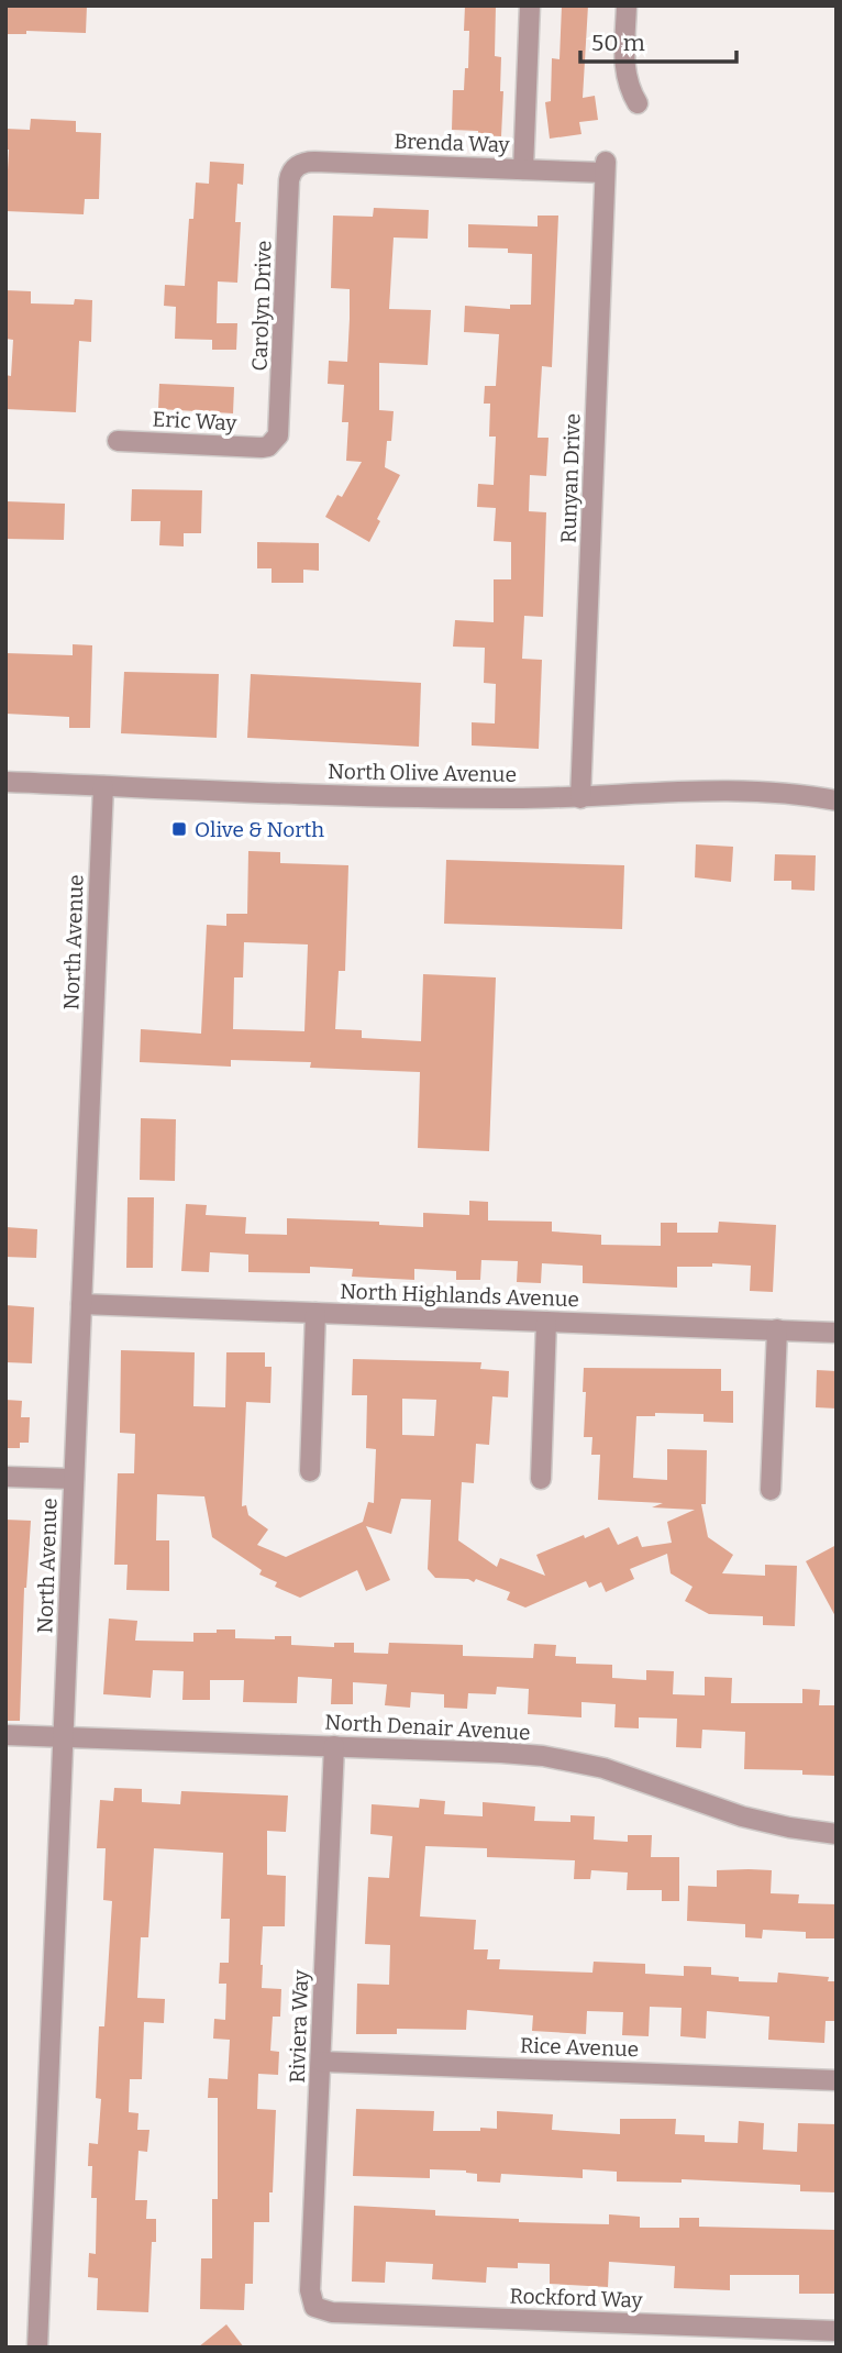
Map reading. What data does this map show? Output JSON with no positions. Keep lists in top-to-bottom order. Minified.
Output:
{"streets":{"street":["Brenda Way","Carolyn Drive","Eric Way","Runyan Drive","North Olive Avenue","North Avenue","North Highlands Avenue","North Denair Avenue","Riviera Way","Rice Avenue","Rockford Way"]},"crossings":[["Brenda Way","Carolyn Drive"],["Brenda Way","Runyan Drive"],["Carolyn Drive","Eric Way"],["Runyan Drive","North Olive Avenue"],["North Olive Avenue","North Avenue"],["North Avenue","North Highlands Avenue"],["North Avenue","North Denair Avenue"],["North Denair Avenue","Riviera Way"],["Riviera Way","Rice Avenue"],["Riviera Way","Rockford Way"]],"places":{"transit":["Olive & North"]},"scale_bar":"50 m"}
